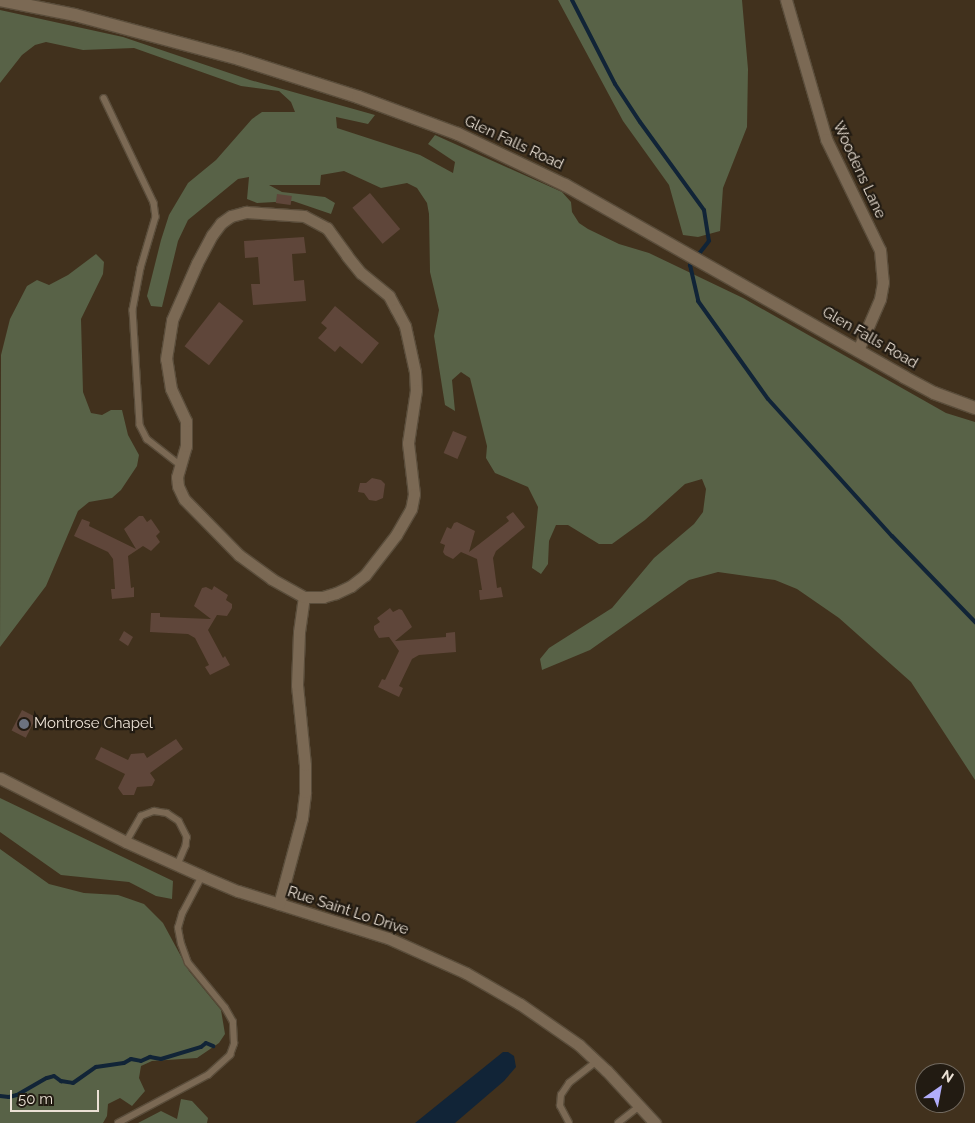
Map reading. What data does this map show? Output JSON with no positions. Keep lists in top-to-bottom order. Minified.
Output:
{"streets":{"street":["Glen Falls Road","Woodens Lane","Rue Saint Lo Drive"]},"crossings":[["Glen Falls Road","Woodens Lane"]],"places":["Montrose Chapel"],"scale_bar":"50 m","north":"top right"}
